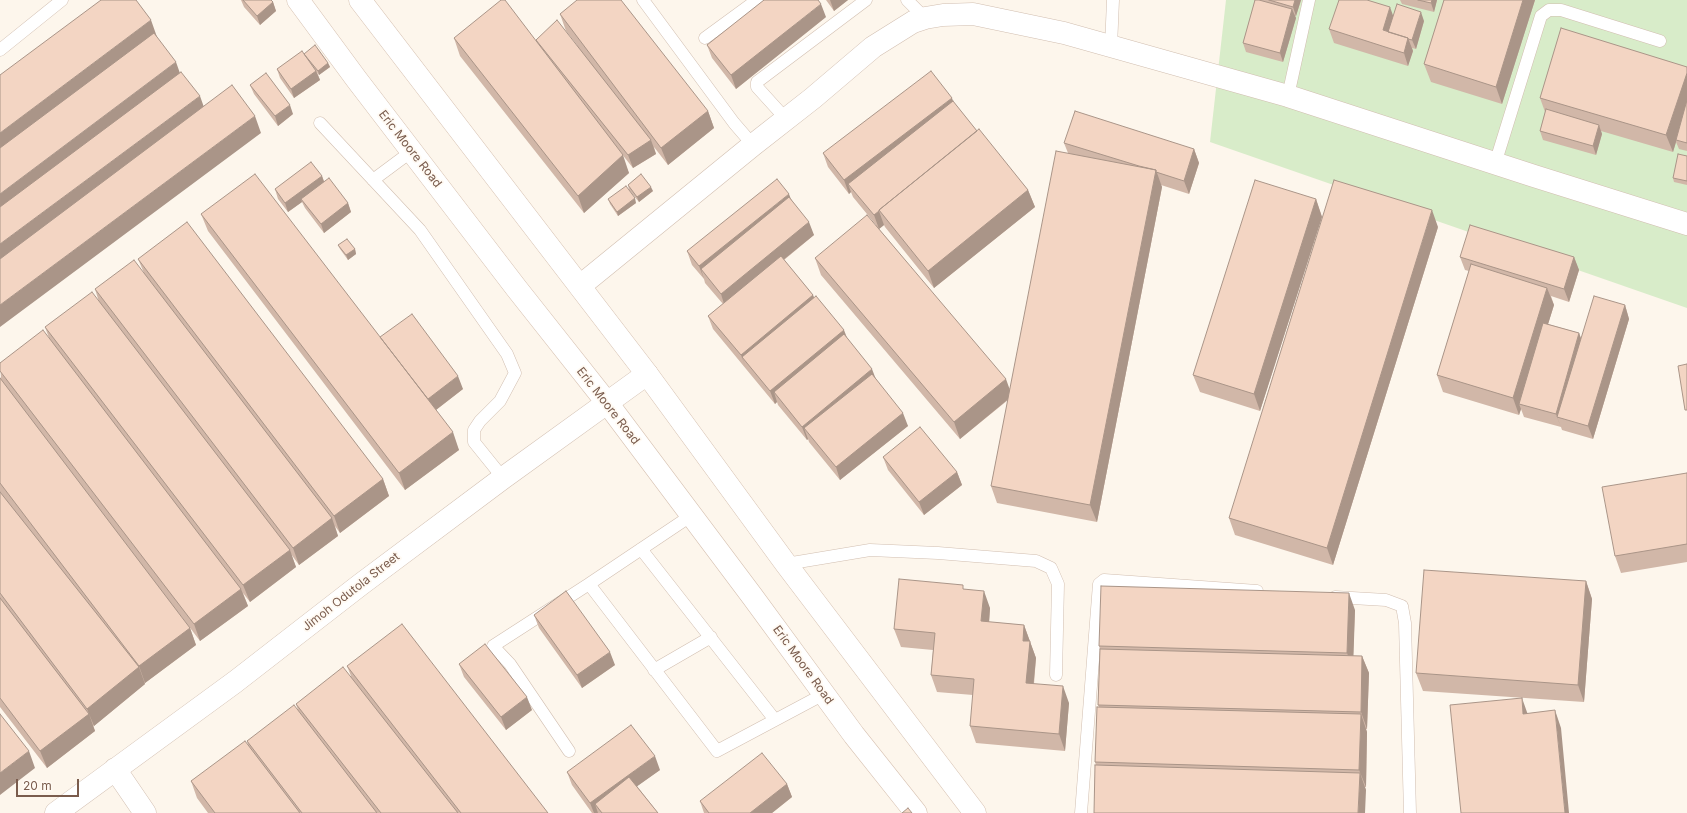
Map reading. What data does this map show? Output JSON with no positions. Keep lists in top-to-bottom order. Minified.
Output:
{"streets":{"street":["Eric Moore Road","Jimoh Odutola Street"]},"crossings":[["Eric Moore Road","Jimoh Odutola Street"]],"scale_bar":"20 m"}
